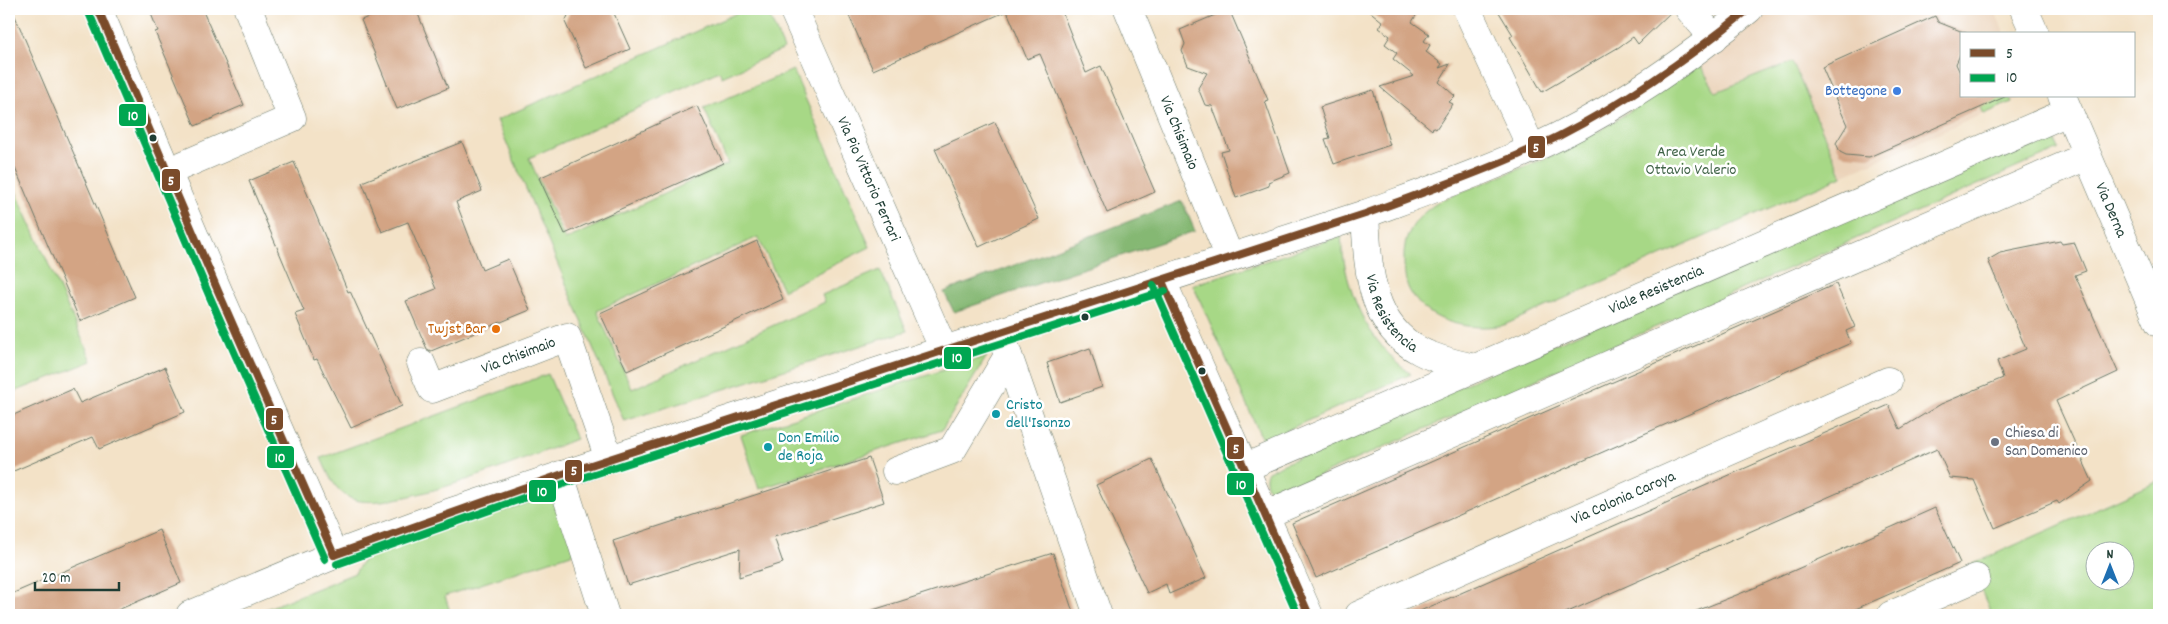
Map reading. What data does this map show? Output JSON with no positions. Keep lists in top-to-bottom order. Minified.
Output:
{"streets":{"street":["Via Chisimaio","Via Pio Vittorio Ferrari","Via Derna","Viale Resistencia","Via Resistencia","Via Colonia Caroya"]},"crossings":[["Via Derna","Viale Resistencia"],["Viale Resistencia","Via Resistencia"]],"parks":["Area Verde Ottavio Valerio"],"places":["Bottegone","Twjst Bar","Cristo dell'Isonzo","Chiesa di San Domenico","Don Emilio de Roja"],"lines":["transit line 5","transit line 10"],"legend":["5","10"],"scale_bar":"20 m","north":"top"}
